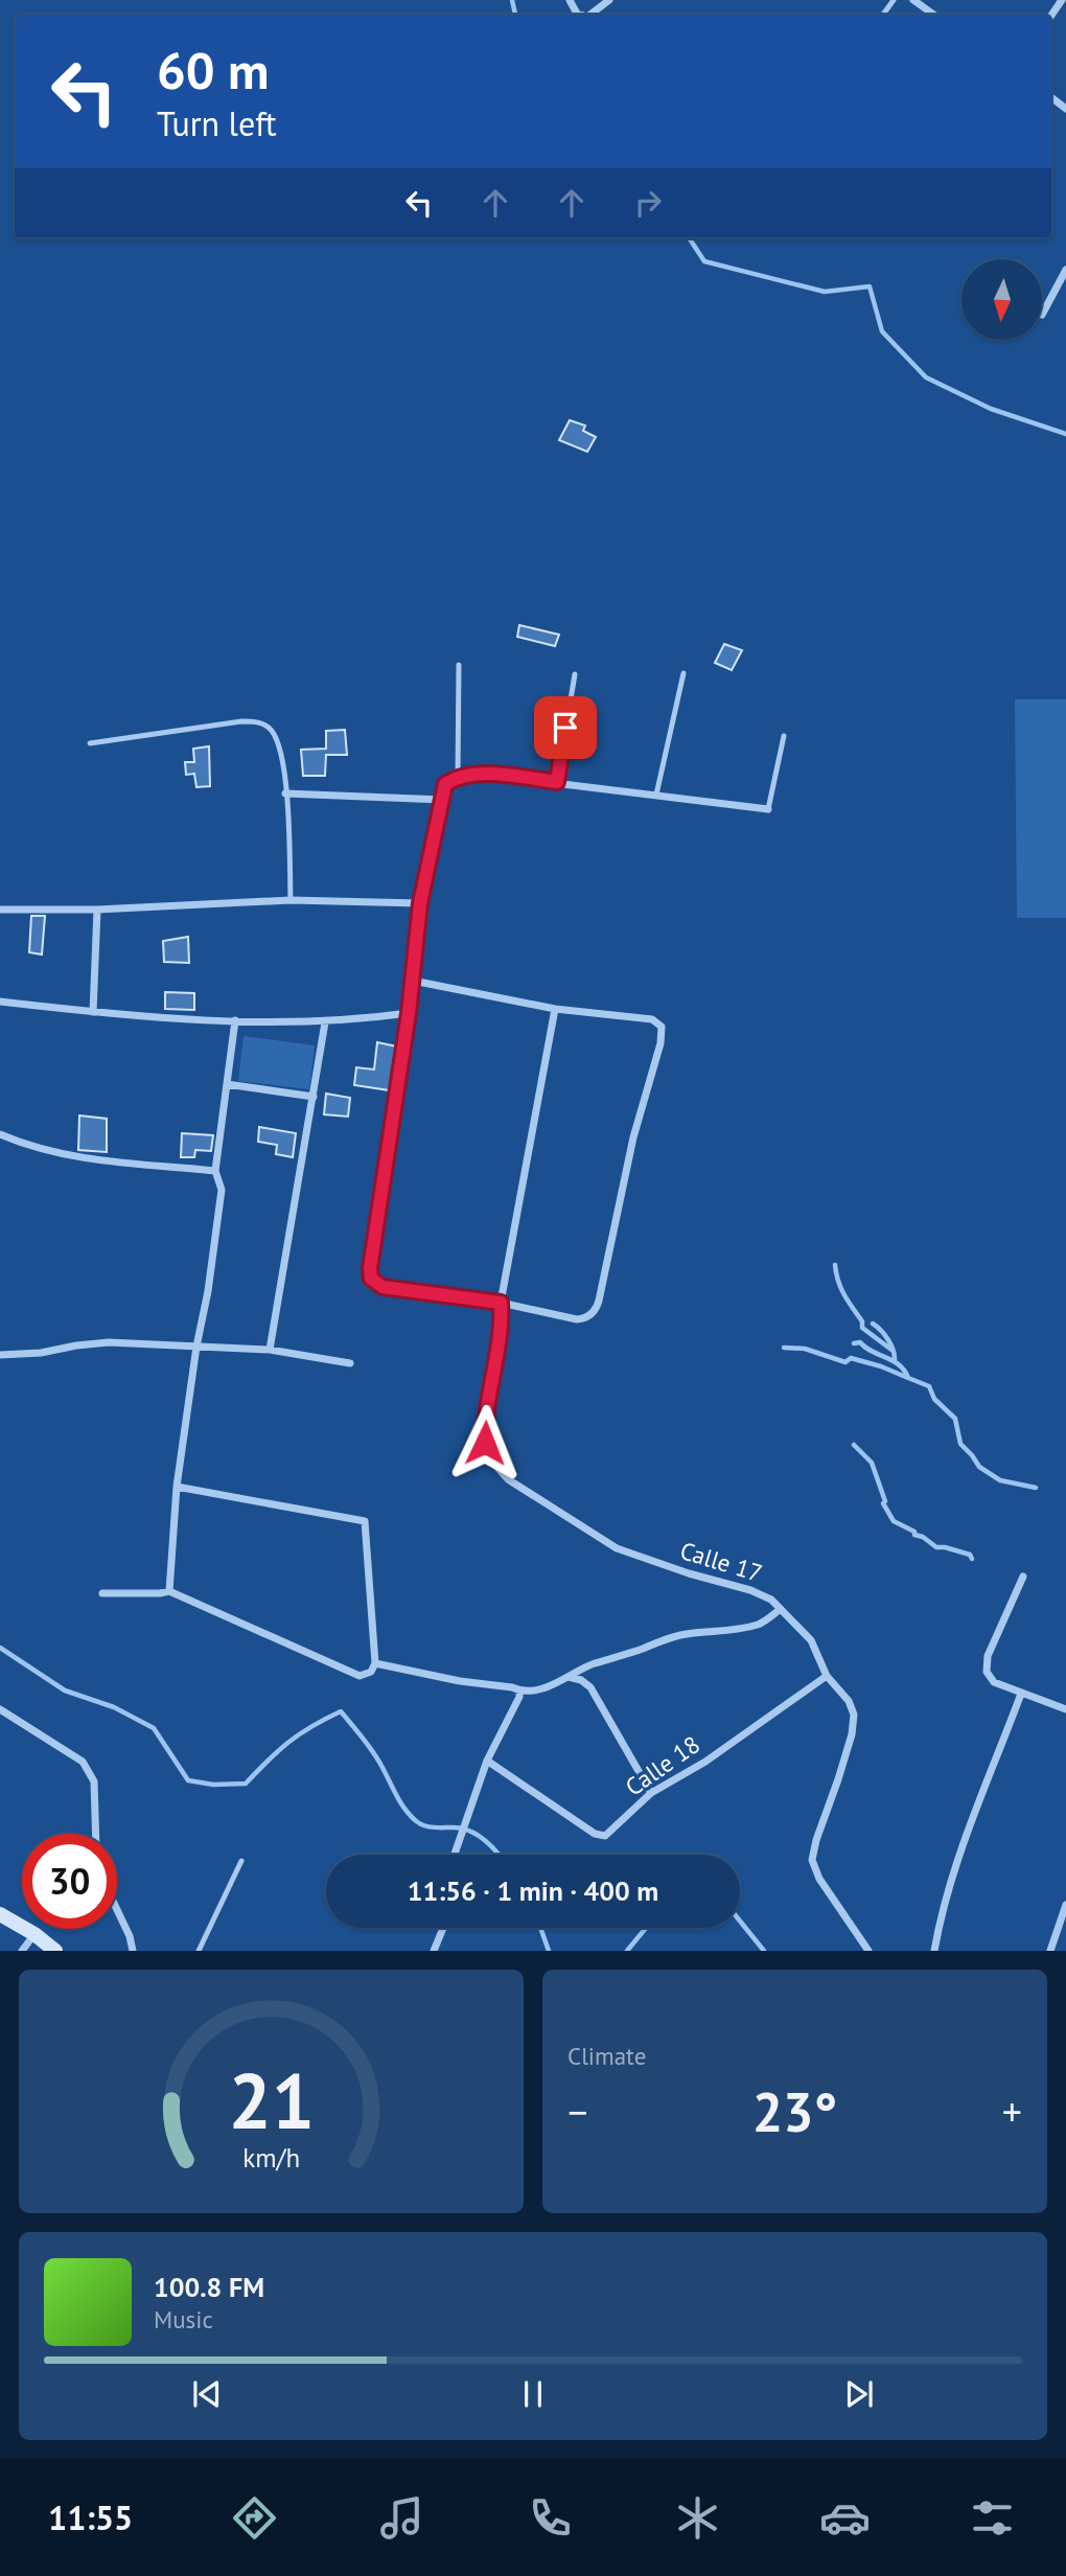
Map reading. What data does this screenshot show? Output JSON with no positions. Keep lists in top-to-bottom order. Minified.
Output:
{"streets":{"street":["Calle 17","Calle 18"]},"crossings":[["Calle 17","Calle 18"]],"north":"bottom","page":{"turn":["60 m","Turn left"],"limit":"30","trip":"11:56 · 1 min · 400 m","tile":"Climate","heat":["−","23°","+"],"song":["100.8 FM","Music"],"tabs":"11:55","gauge":["21","km/h"]}}
